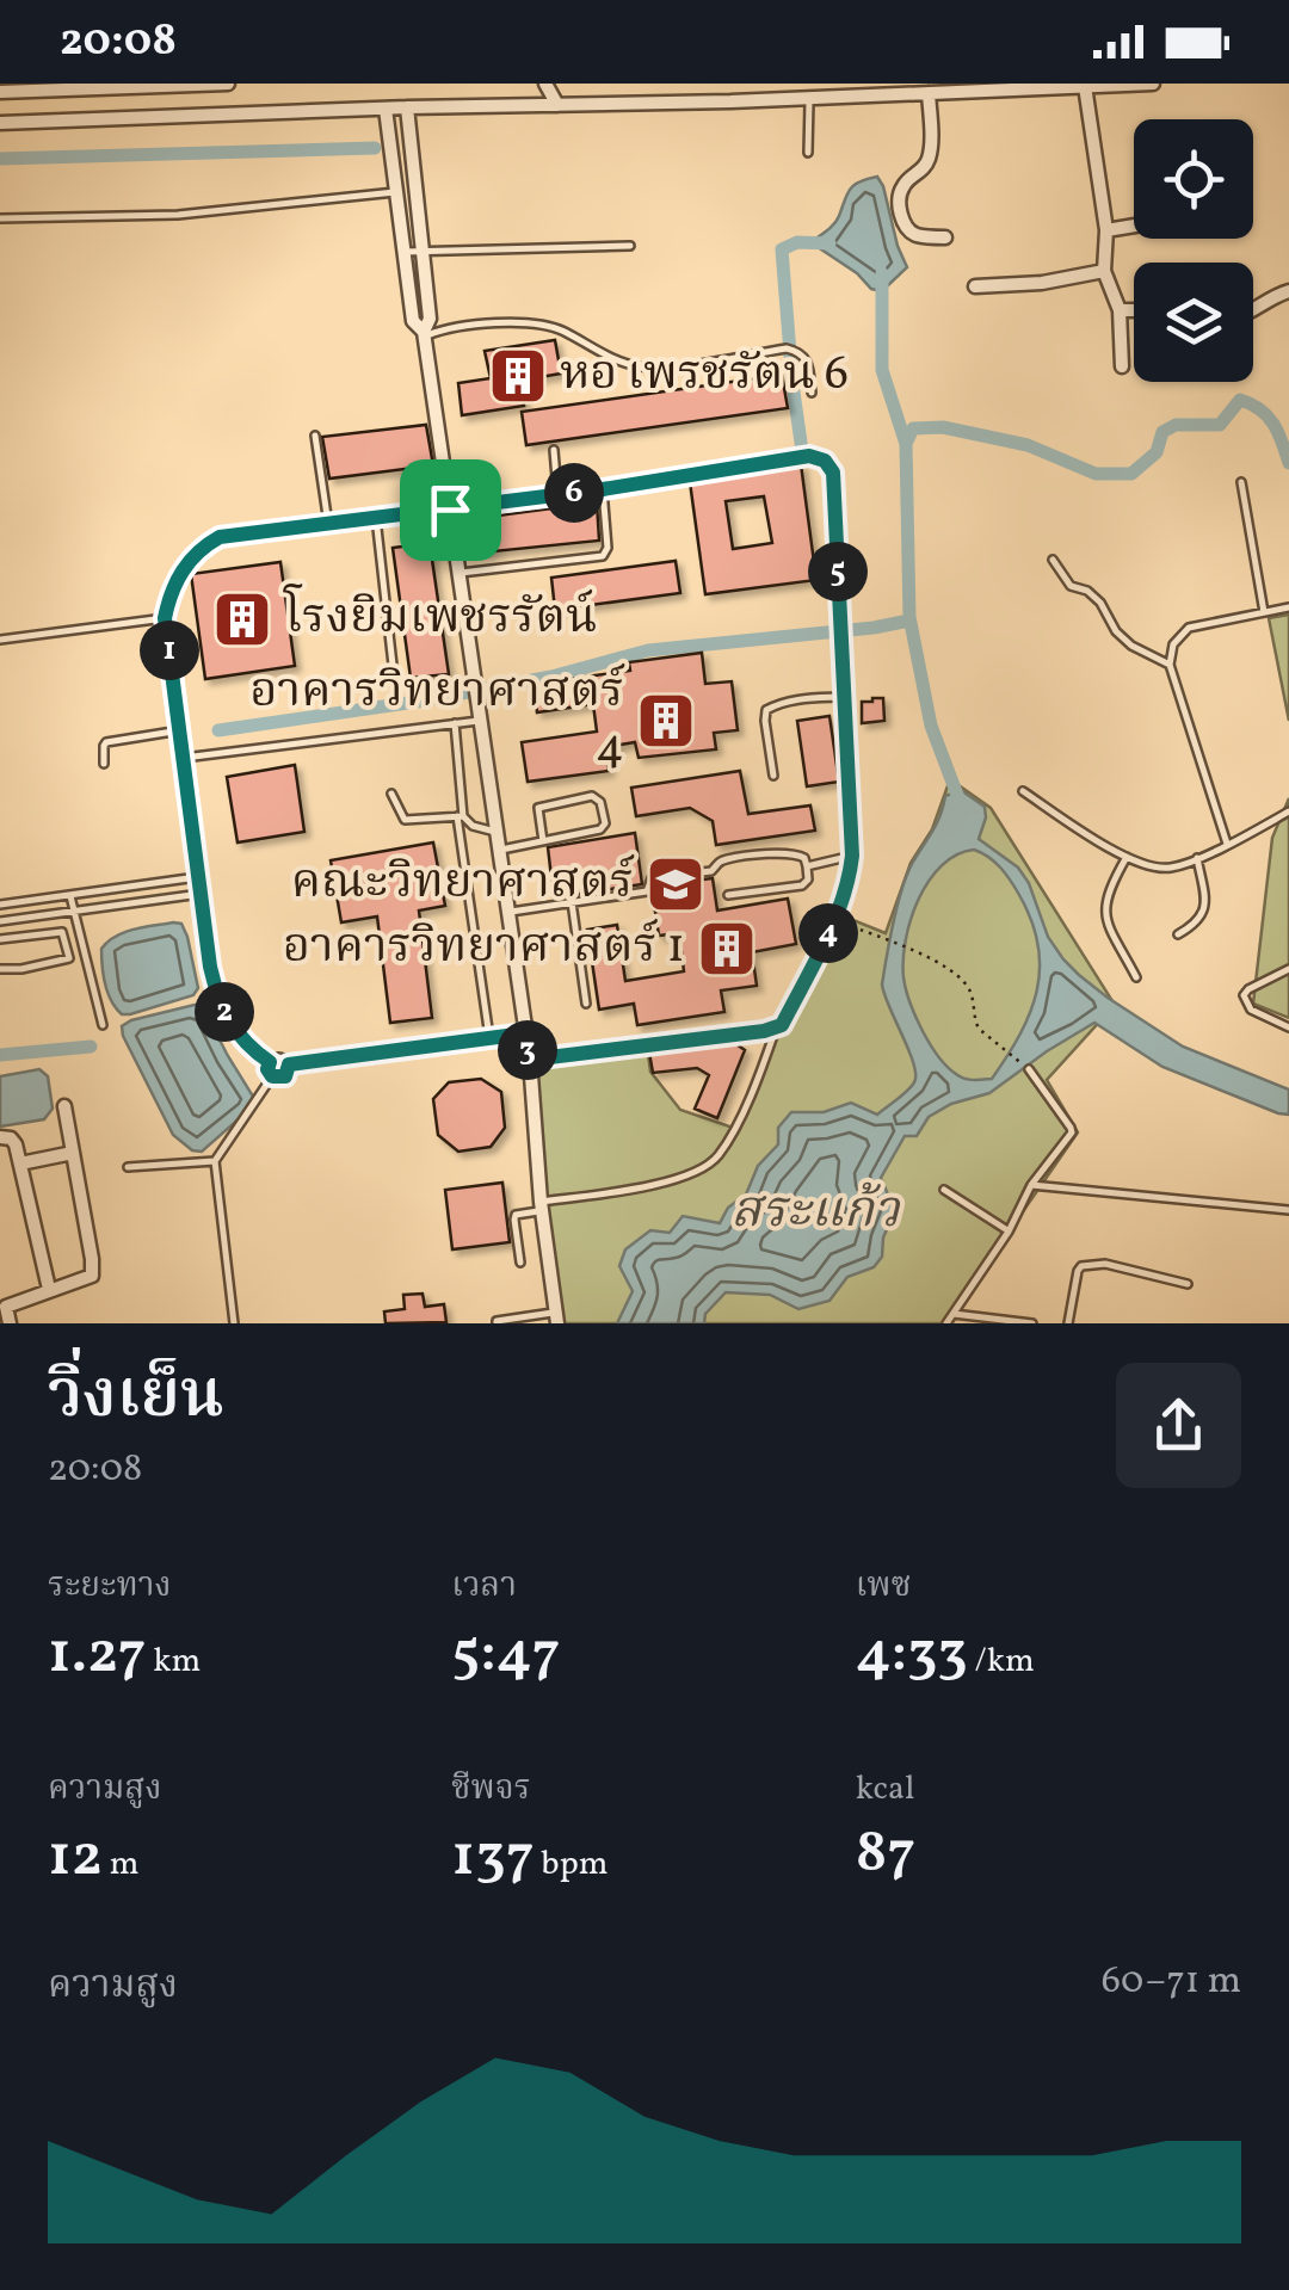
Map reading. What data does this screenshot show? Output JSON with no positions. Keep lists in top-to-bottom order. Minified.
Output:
{"water":["สระแก้ว"],"places":{"building":["หอ เพรชรัตน 6","โรงยิมเพชรรัตน์","อาคารวิทยาศาสตร์ 4","อาคารวิทยาศาสตร์ 1"],"school or university":["คณะวิทยาศาสตร์"]},"page":{"status":"20:08","pins":["6","5","1","4","2","3"],"heading":["วิ่งเย็น","20:08"],"stats":[["ระยะทาง","1.27 km"],["เวลา","5:47"],["เพซ","4:33 /km"],["ความสูง","12 m"],["ชีพจร","137 bpm"],["kcal","87"]],"chart":["ความสูง","60–71 m"]}}
